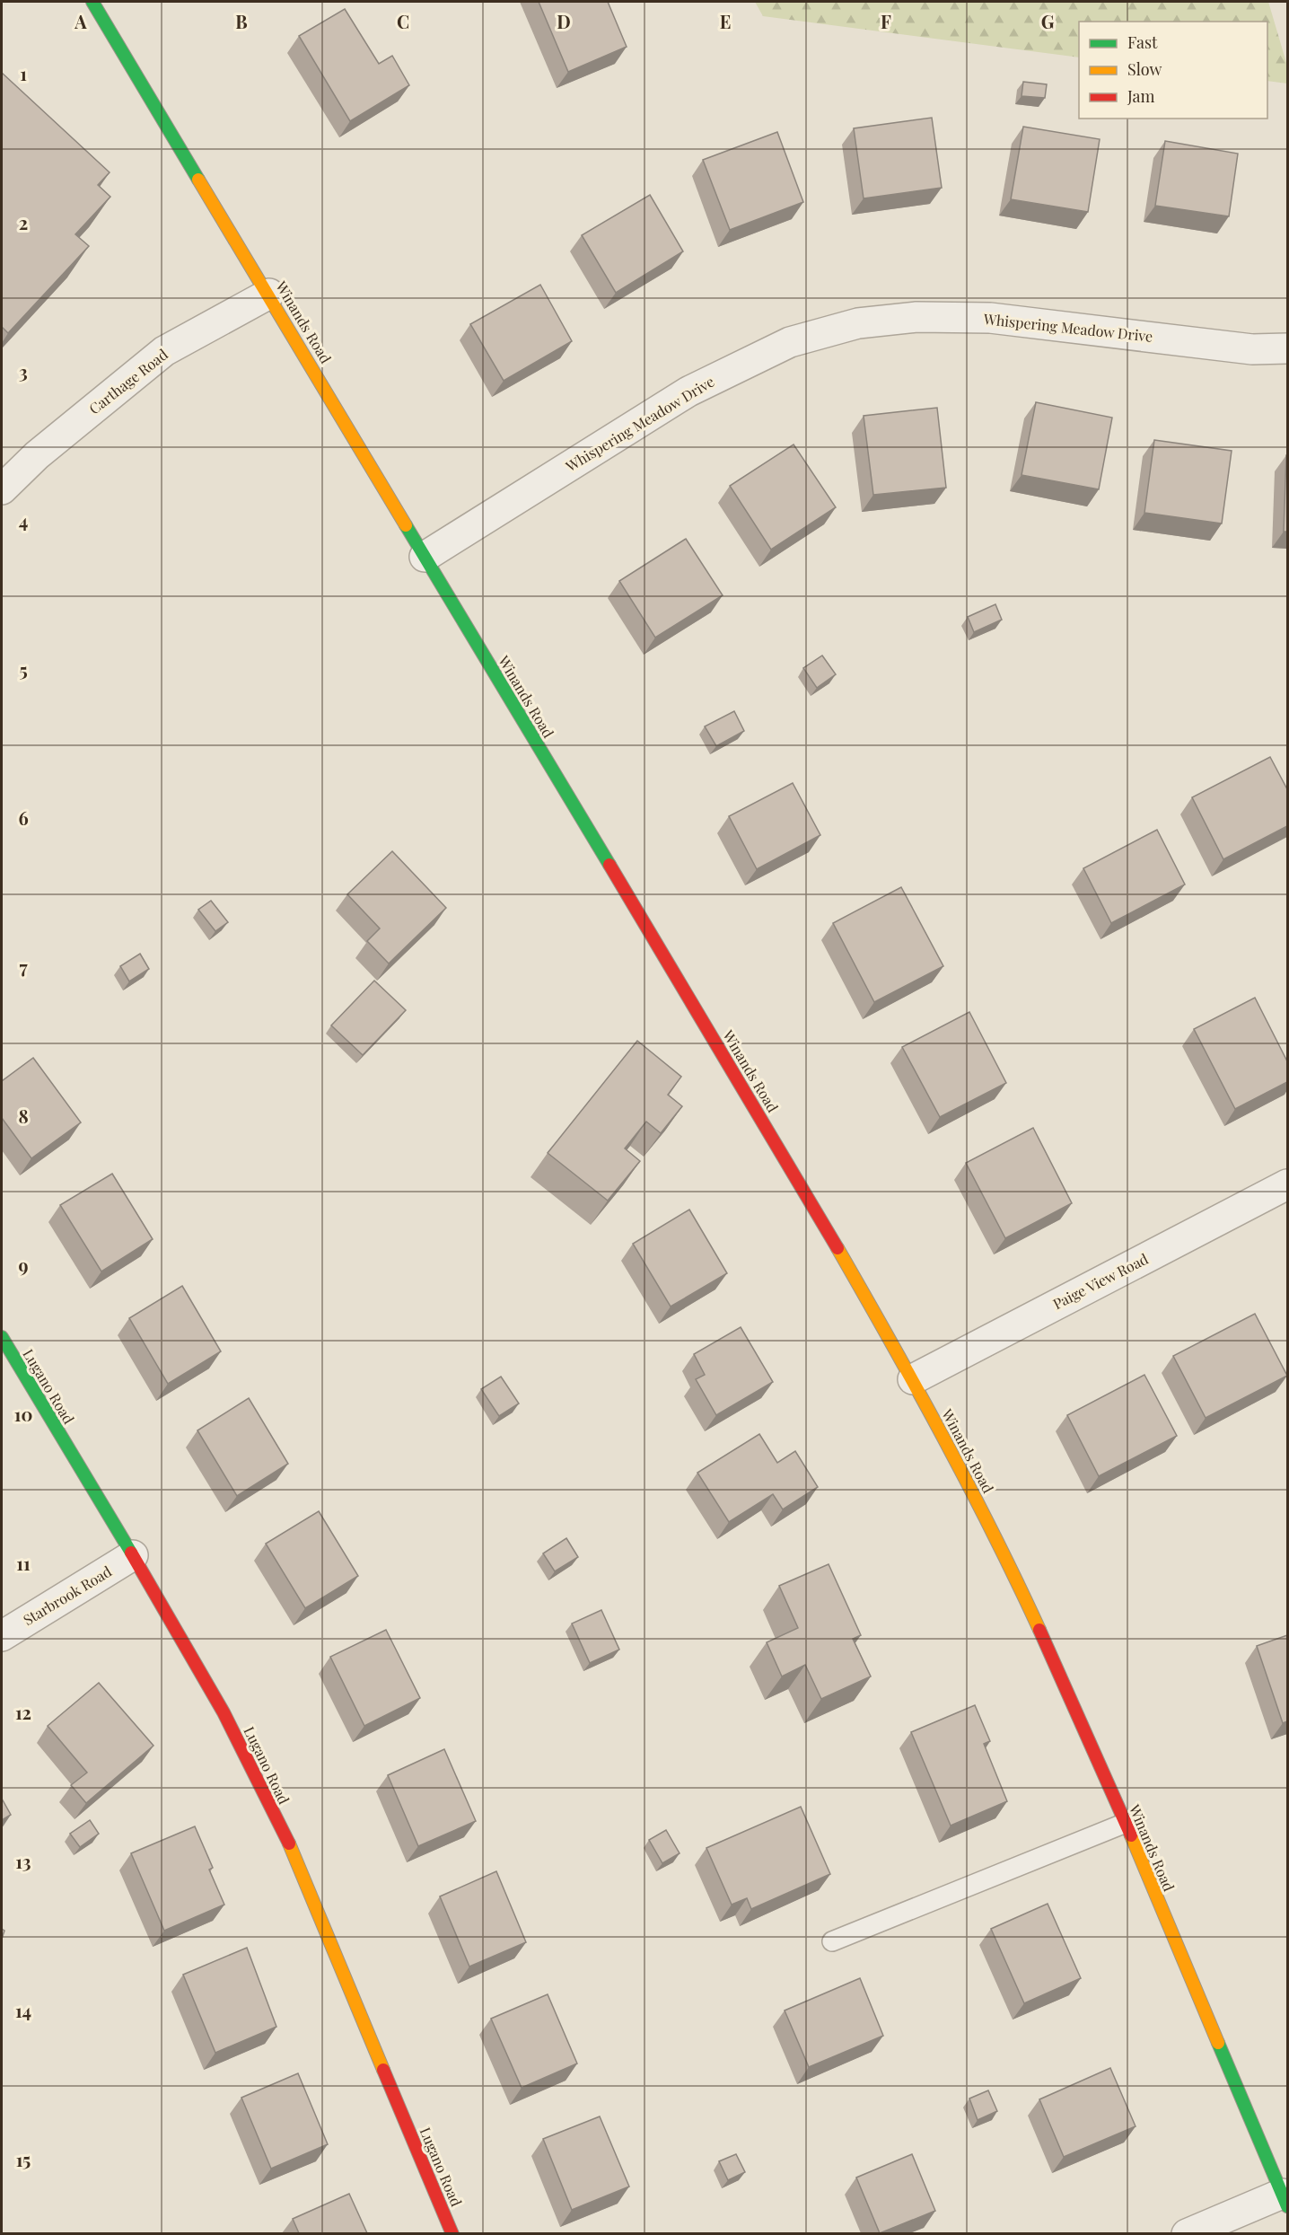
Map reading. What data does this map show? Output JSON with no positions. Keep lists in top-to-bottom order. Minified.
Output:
{"streets":{"street":["Winands Road","Whispering Meadow Drive","Carthage Road","Paige View Road","Lugano Road","Starbrook Road"]},"crossings":[["Winands Road","Whispering Meadow Drive"],["Winands Road","Carthage Road"],["Winands Road","Paige View Road"],["Lugano Road","Starbrook Road"]],"legend":["Fast","Slow","Jam"],"grid":{"columns":["A","B","C","D","E","F","G"],"rows":["1","2","3","4","5","6","7","8","9","10","11","12","13","14","15"]}}
